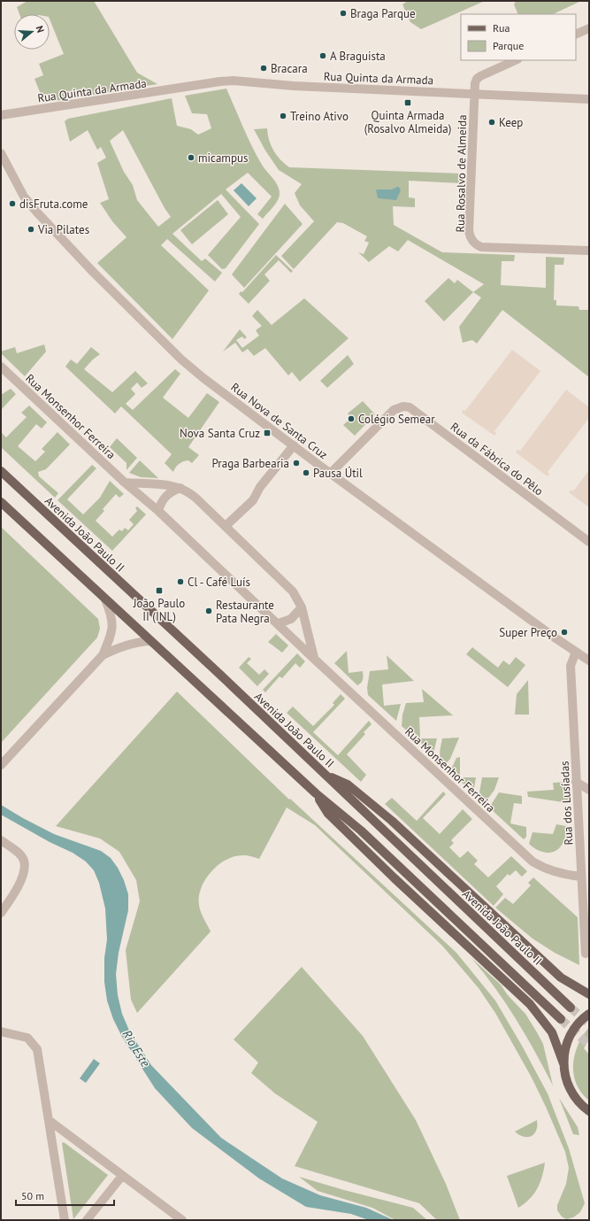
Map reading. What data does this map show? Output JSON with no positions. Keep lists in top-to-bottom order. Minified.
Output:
{"streets":{"main road":["Avenida João Paulo II"],"street":["Rua Quinta da Armada","Rua Rosalvo de Almeida","Rua Monsenhor Ferreira","Rua Nova de Santa Cruz","Rua da Fábrica do Pêlo","Rua dos Lusíadas"]},"crossings":[["Rua Quinta da Armada","Rua Rosalvo de Almeida"],["Rua Monsenhor Ferreira","Rua dos Lusíadas"],["Rua Nova de Santa Cruz","Rua da Fábrica do Pêlo"],["Rua Nova de Santa Cruz","Rua dos Lusíadas"]],"water":["Rio Este"],"places":{"other":["Braga Parque","A Braguista","Bracara","Treino Ativo","Keep","micampus","disFruta.come","Via Pilates","Colégio Semear","Praga Barbearia","Pausa Útil","Cl - Café Luís","Restaurante Pata Negra","Super Preço"],"transit":["Quinta Armada (Rosalvo Almeida)","Nova Santa Cruz","João Paulo II (INL)"]},"legend":["Rua","Parque"],"scale_bar":"50 m","north":"right"}
